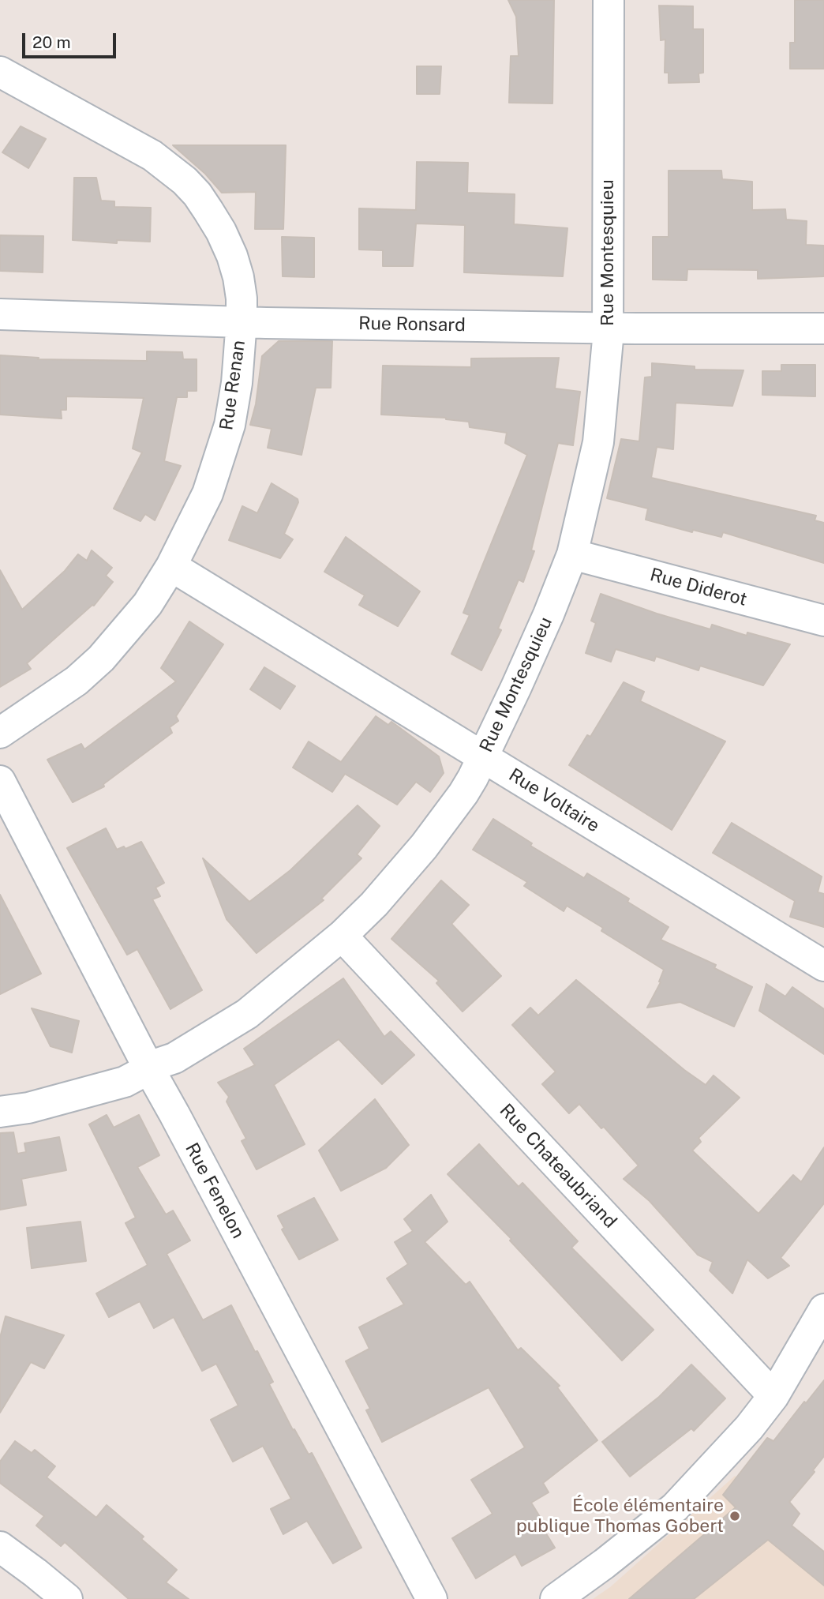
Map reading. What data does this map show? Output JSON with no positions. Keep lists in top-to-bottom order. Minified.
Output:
{"streets":{"street":["Rue Montesquieu","Rue Ronsard","Rue Renan","Rue Diderot","Rue Voltaire","Rue Chateaubriand","Rue Fenelon"]},"crossings":[["Rue Montesquieu","Rue Ronsard"],["Rue Montesquieu","Rue Diderot"],["Rue Montesquieu","Rue Voltaire"],["Rue Montesquieu","Rue Chateaubriand"],["Rue Montesquieu","Rue Fenelon"],["Rue Ronsard","Rue Renan"],["Rue Renan","Rue Voltaire"]],"places":["École élémentaire publique Thomas Gobert"],"scale_bar":"20 m"}
